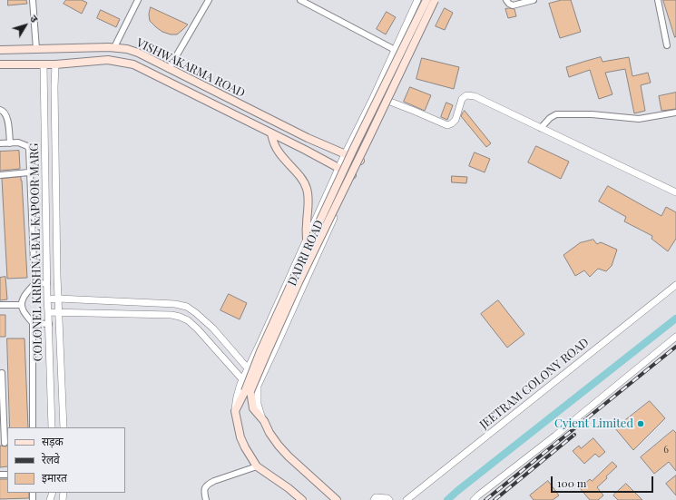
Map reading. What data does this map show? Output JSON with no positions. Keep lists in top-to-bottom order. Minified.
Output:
{"streets":{"main road":["VISHWAKARMA ROAD","DADRI ROAD"],"street":["COLONEL KRISHNA BAL KAPOOR MARG","JEETRAM COLONY ROAD"]},"crossings":[["VISHWAKARMA ROAD","COLONEL KRISHNA BAL KAPOOR MARG"],["VISHWAKARMA ROAD","DADRI ROAD"]],"places":["Cyient Limited"],"house_numbers":["6"],"legend":["सड़क","रेलवे","इमारत"],"scale_bar":"100 m","north":"top right"}
